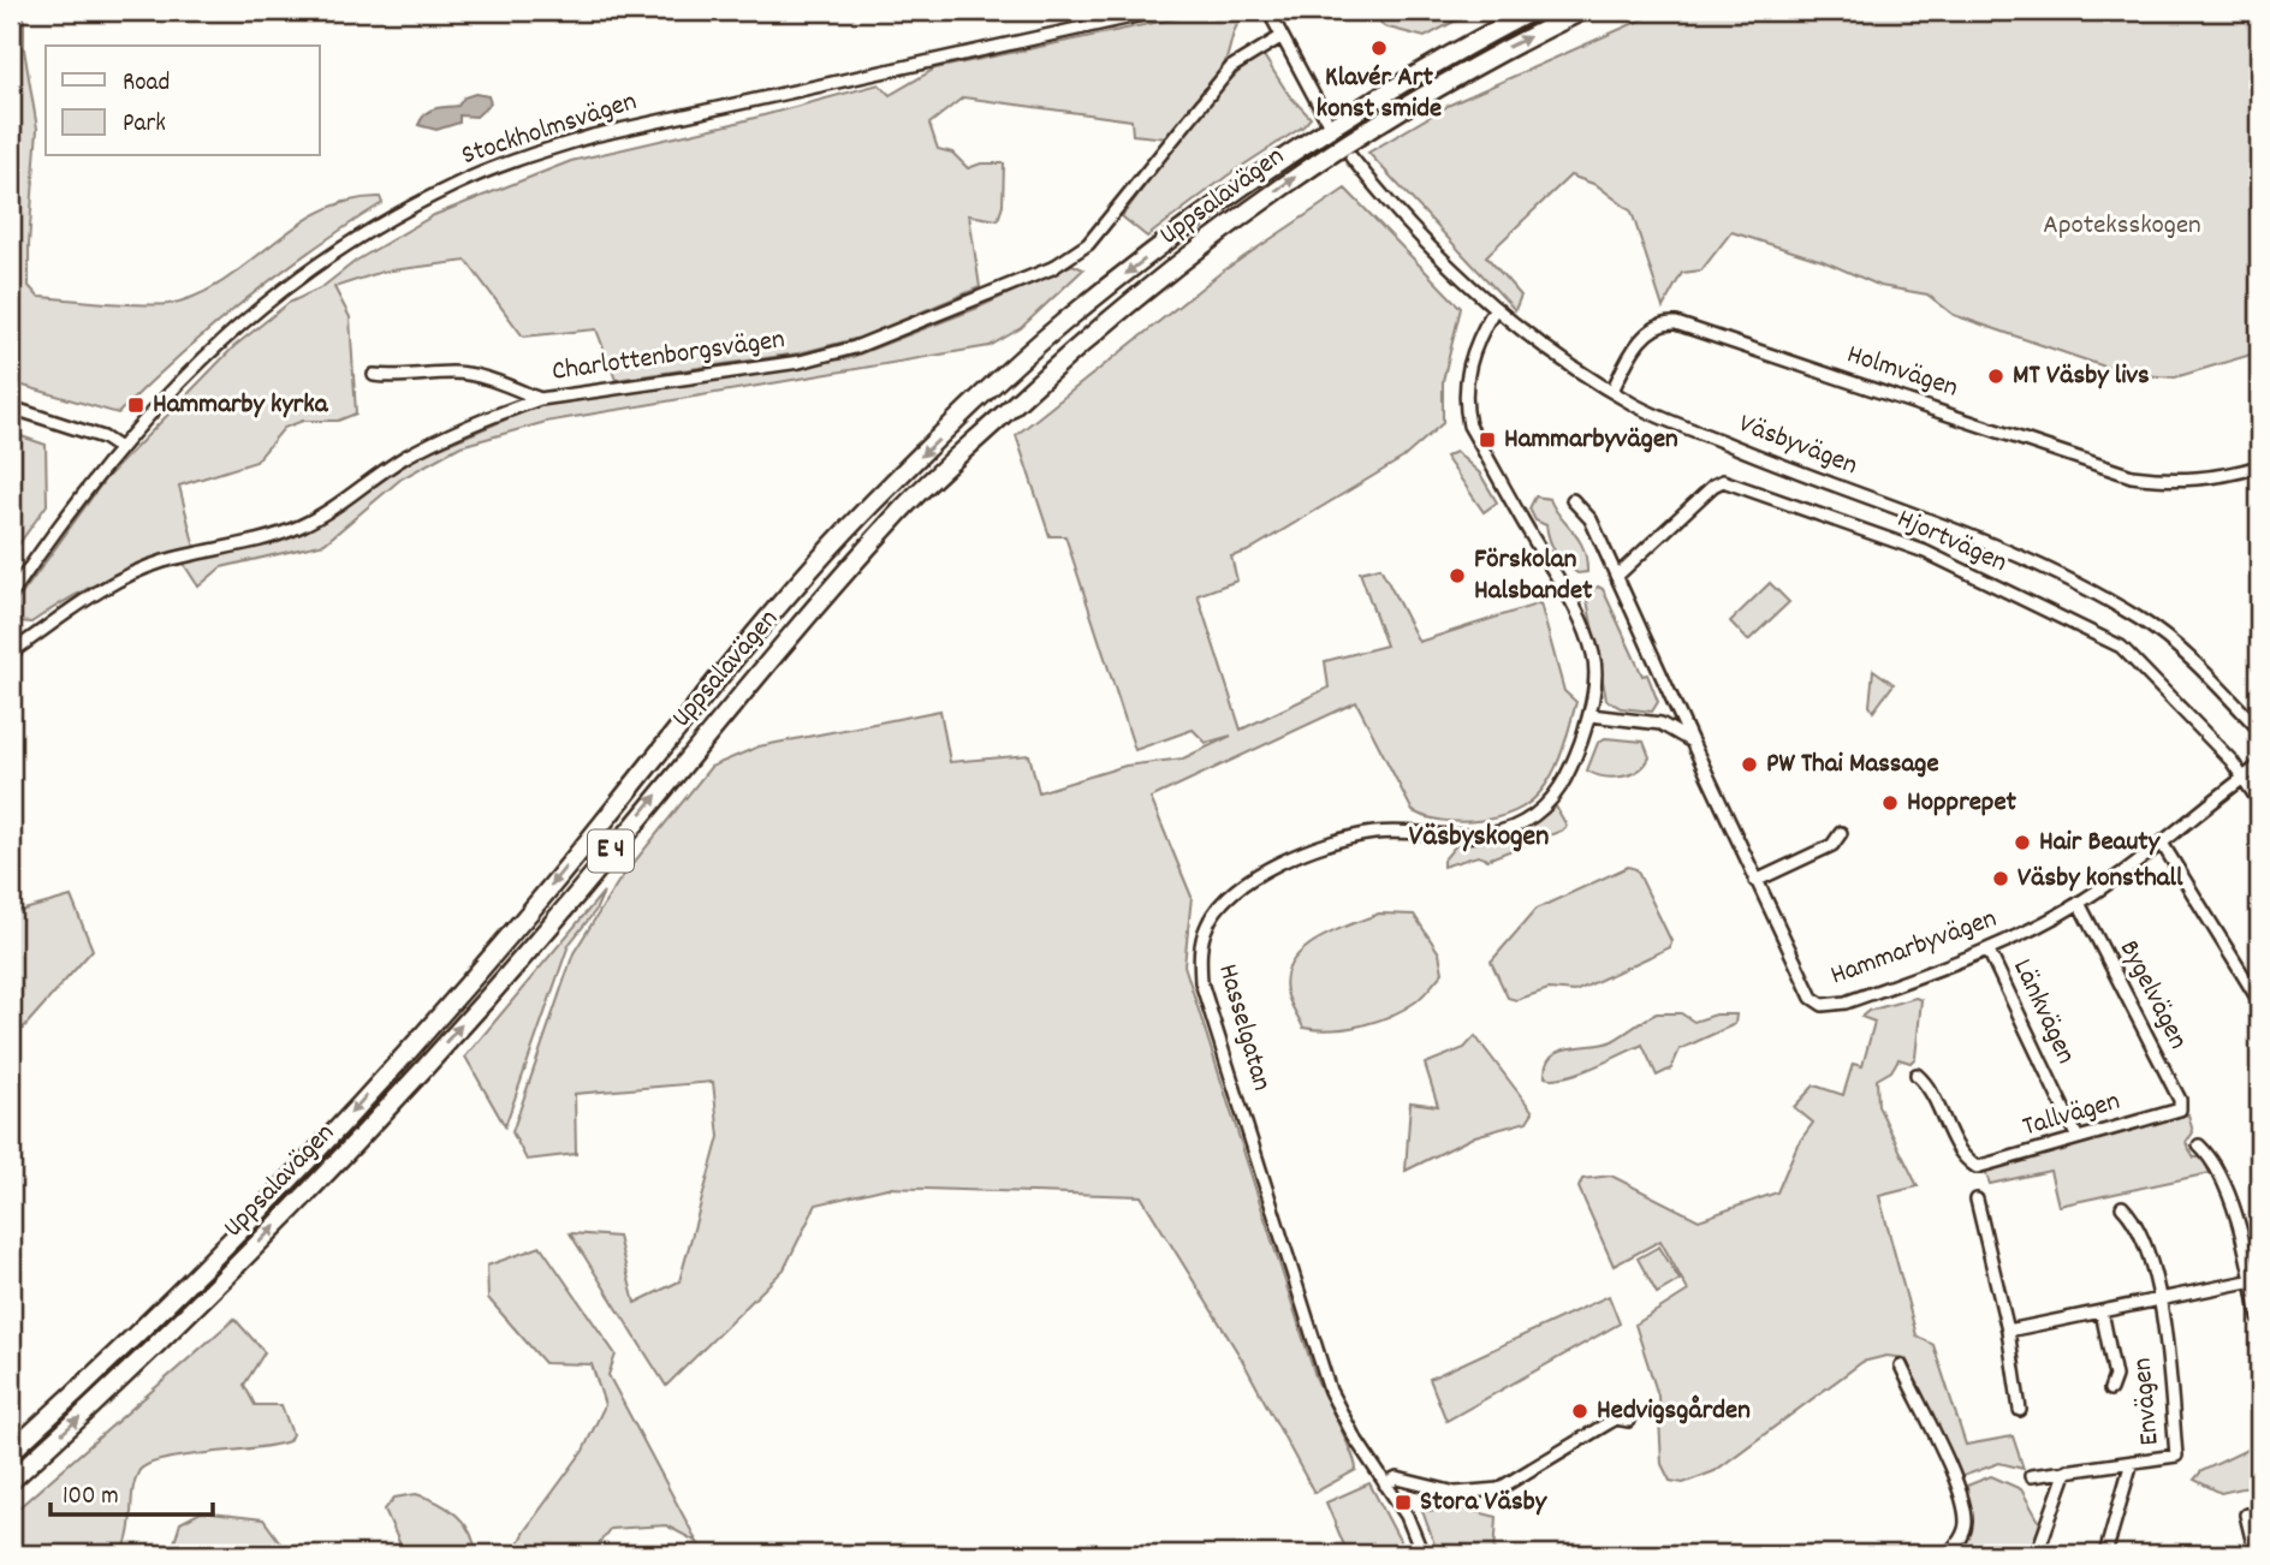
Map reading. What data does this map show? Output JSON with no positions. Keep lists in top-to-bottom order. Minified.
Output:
{"streets":{"highway":["Uppsalavägen","E 4"],"street":["Stockholmsvägen","Charlottenborgsvägen","Holmvägen","Väsbyvägen","Hjortvägen","Hammarbyvägen","Bygelvägen","Länkvägen","Hasselgatan","Tallvägen","Envägen"]},"crossings":[["Holmvägen","Väsbyvägen"],["Väsbyvägen","Hasselgatan"],["Hjortvägen","Hammarbyvägen"],["Hammarbyvägen","Bygelvägen"],["Hammarbyvägen","Länkvägen"],["Bygelvägen","Tallvägen"],["Länkvägen","Tallvägen"]],"districts":["Väsbyskogen"],"parks":["Apoteksskogen"],"places":{"other":["Klavér Art konst smide","MT Väsby livs","Förskolan Halsbandet","PW Thai Massage","Hopprepet","Hair Beauty","Väsby konsthall","Hedvigsgården"],"transit":["Hammarby kyrka","Hammarbyvägen","Stora Väsby"]},"legend":["Road","Park"],"scale_bar":"100 m"}
